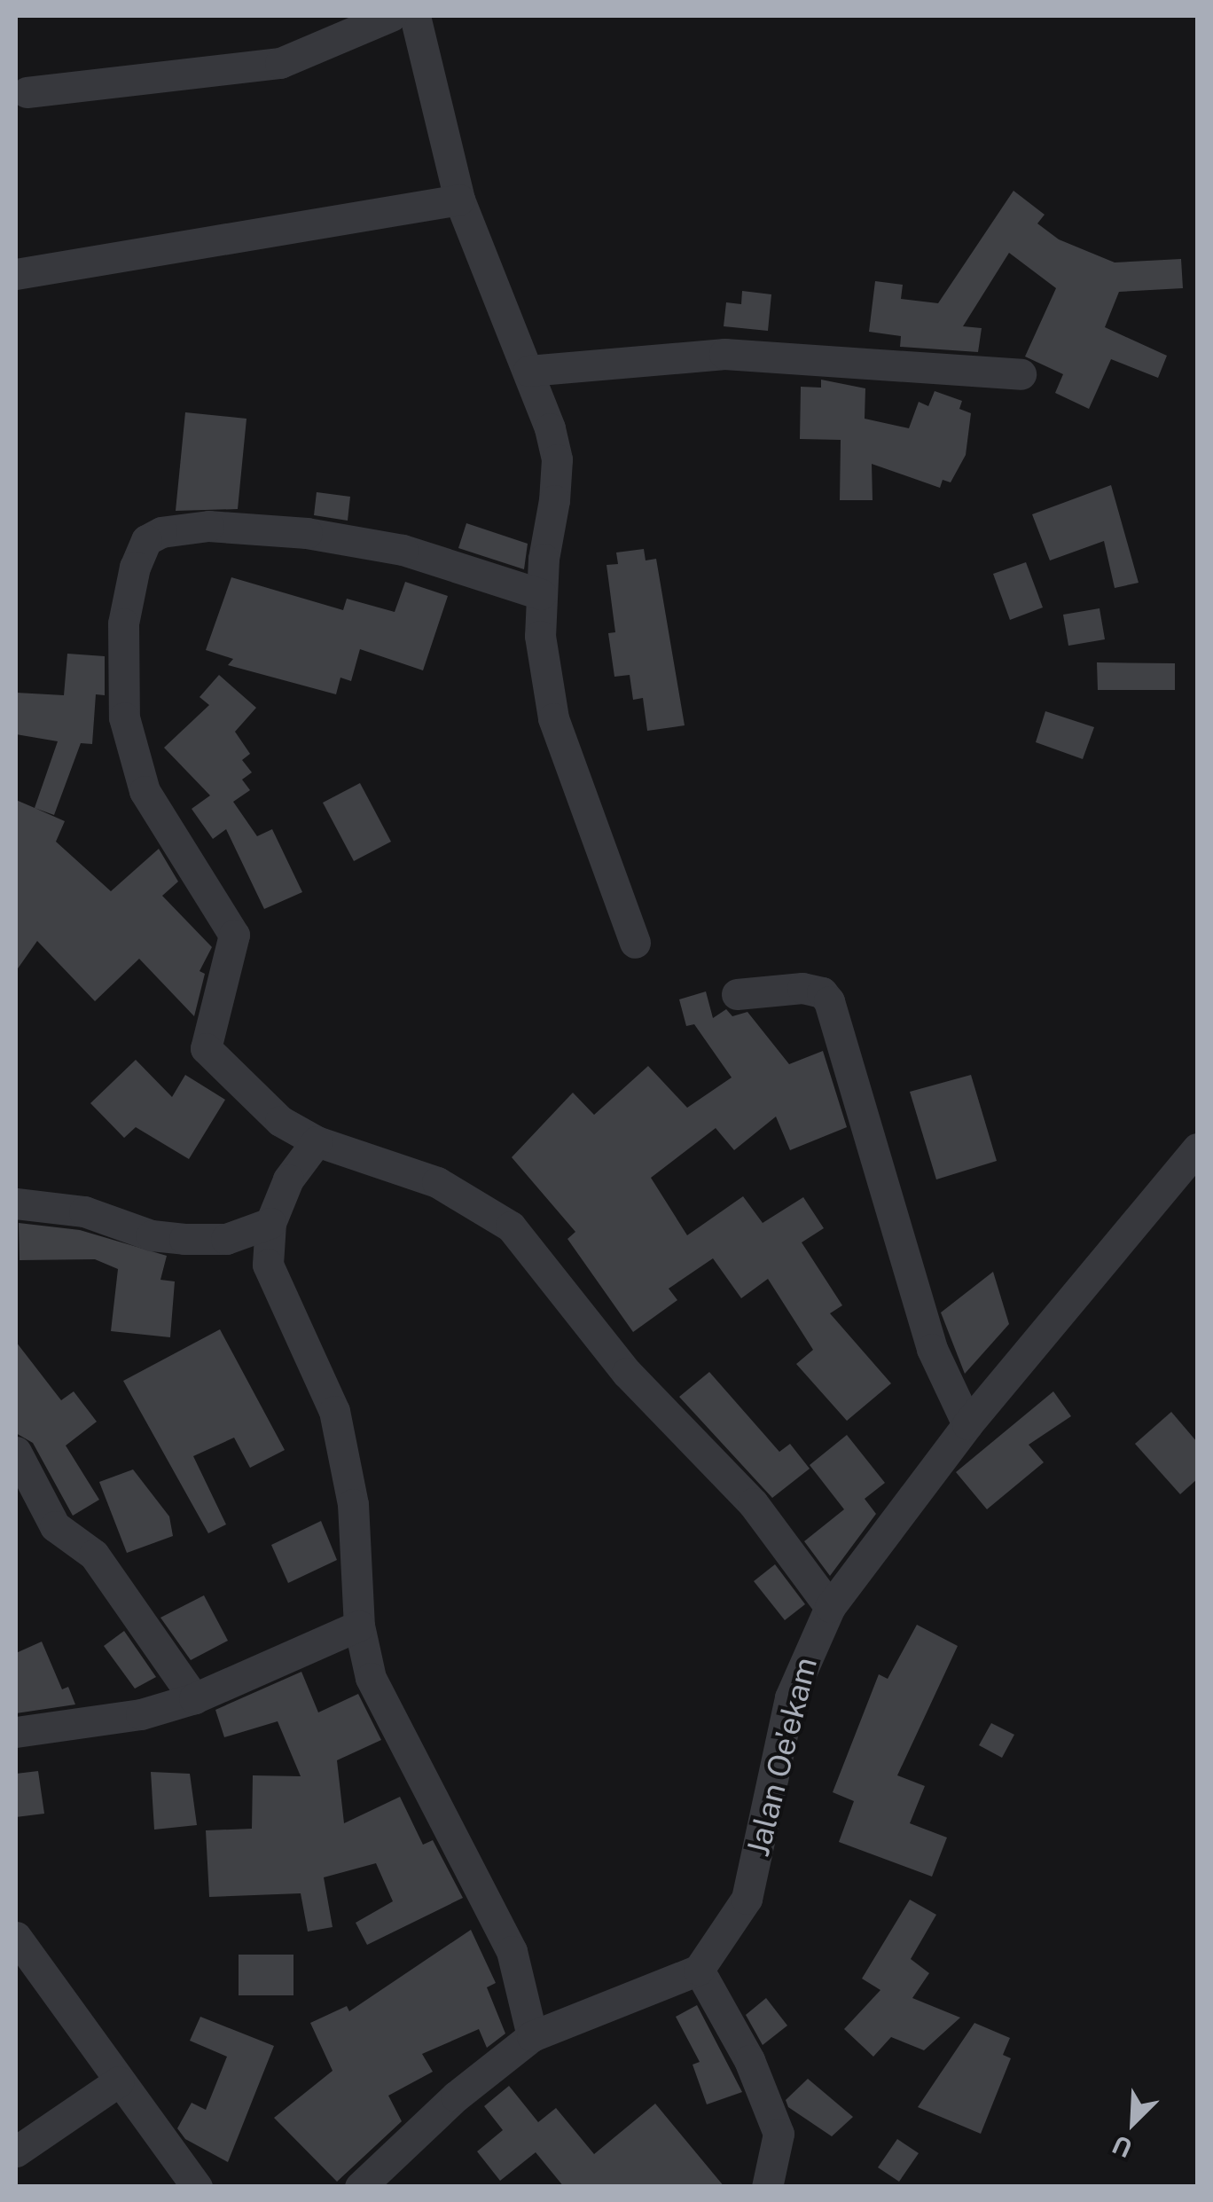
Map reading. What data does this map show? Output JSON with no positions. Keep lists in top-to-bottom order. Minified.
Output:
{"streets":{"street":["Jalan Oe'ekam"]},"north":"bottom left"}
